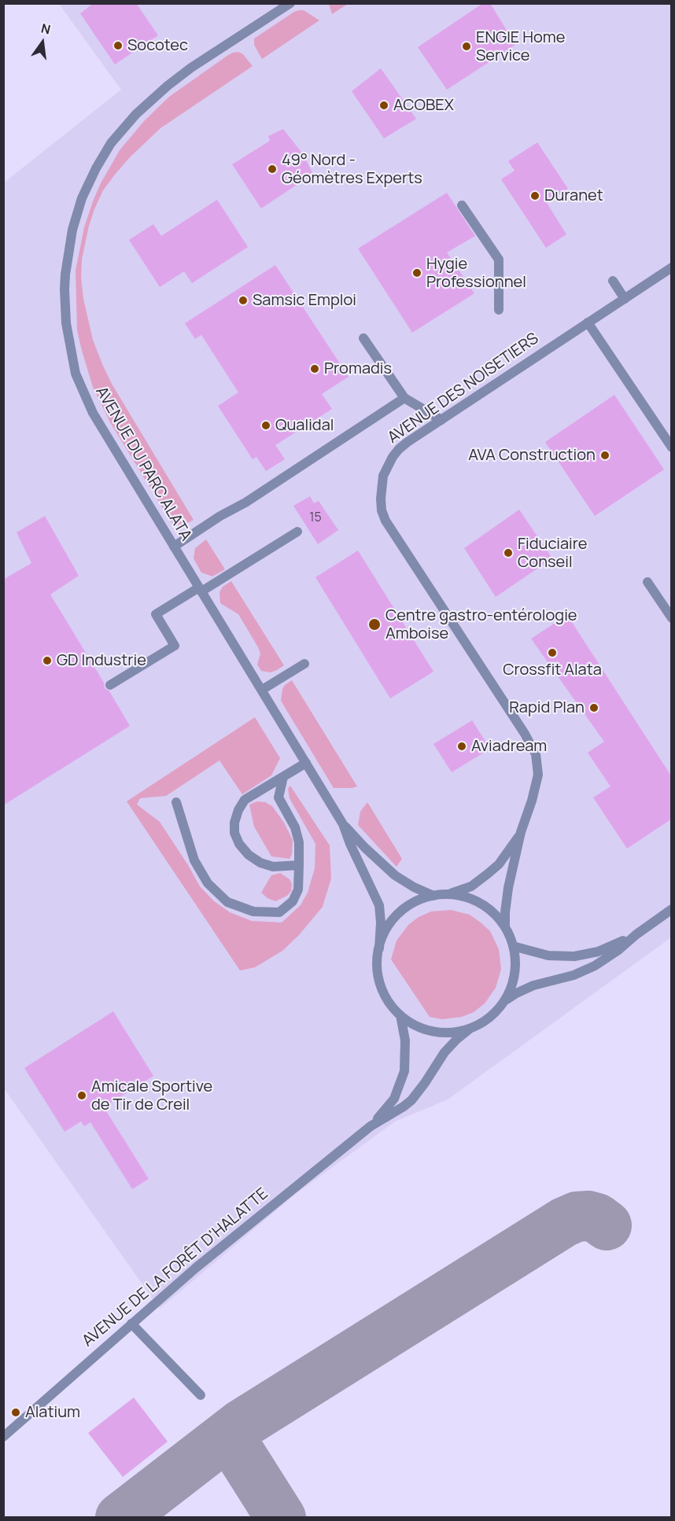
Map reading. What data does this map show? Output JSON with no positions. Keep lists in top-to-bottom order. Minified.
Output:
{"streets":{"street":["AVENUE DES NOISETIERS","AVENUE DU PARC ALATA","AVENUE DE LA FORÊT D'HALATTE"]},"crossings":[["AVENUE DES NOISETIERS","AVENUE DU PARC ALATA"],["AVENUE DES NOISETIERS","AVENUE DE LA FORÊT D'HALATTE"],["AVENUE DU PARC ALATA","AVENUE DE LA FORÊT D'HALATTE"]],"places":["Socotec","ENGIE Home Service","ACOBEX","49° Nord - Géomètres Experts","Duranet","Hygie Professionnel","Samsic Emploi","Promadis","Qualidal","AVA Construction","Fiduciaire Conseil","Centre gastro-entérologie Amboise","Crossfit Alata","GD Industrie","Rapid Plan","Aviadream","Amicale Sportive de Tir de Creil","Alatium"],"house_numbers":["15"],"north":"top"}
